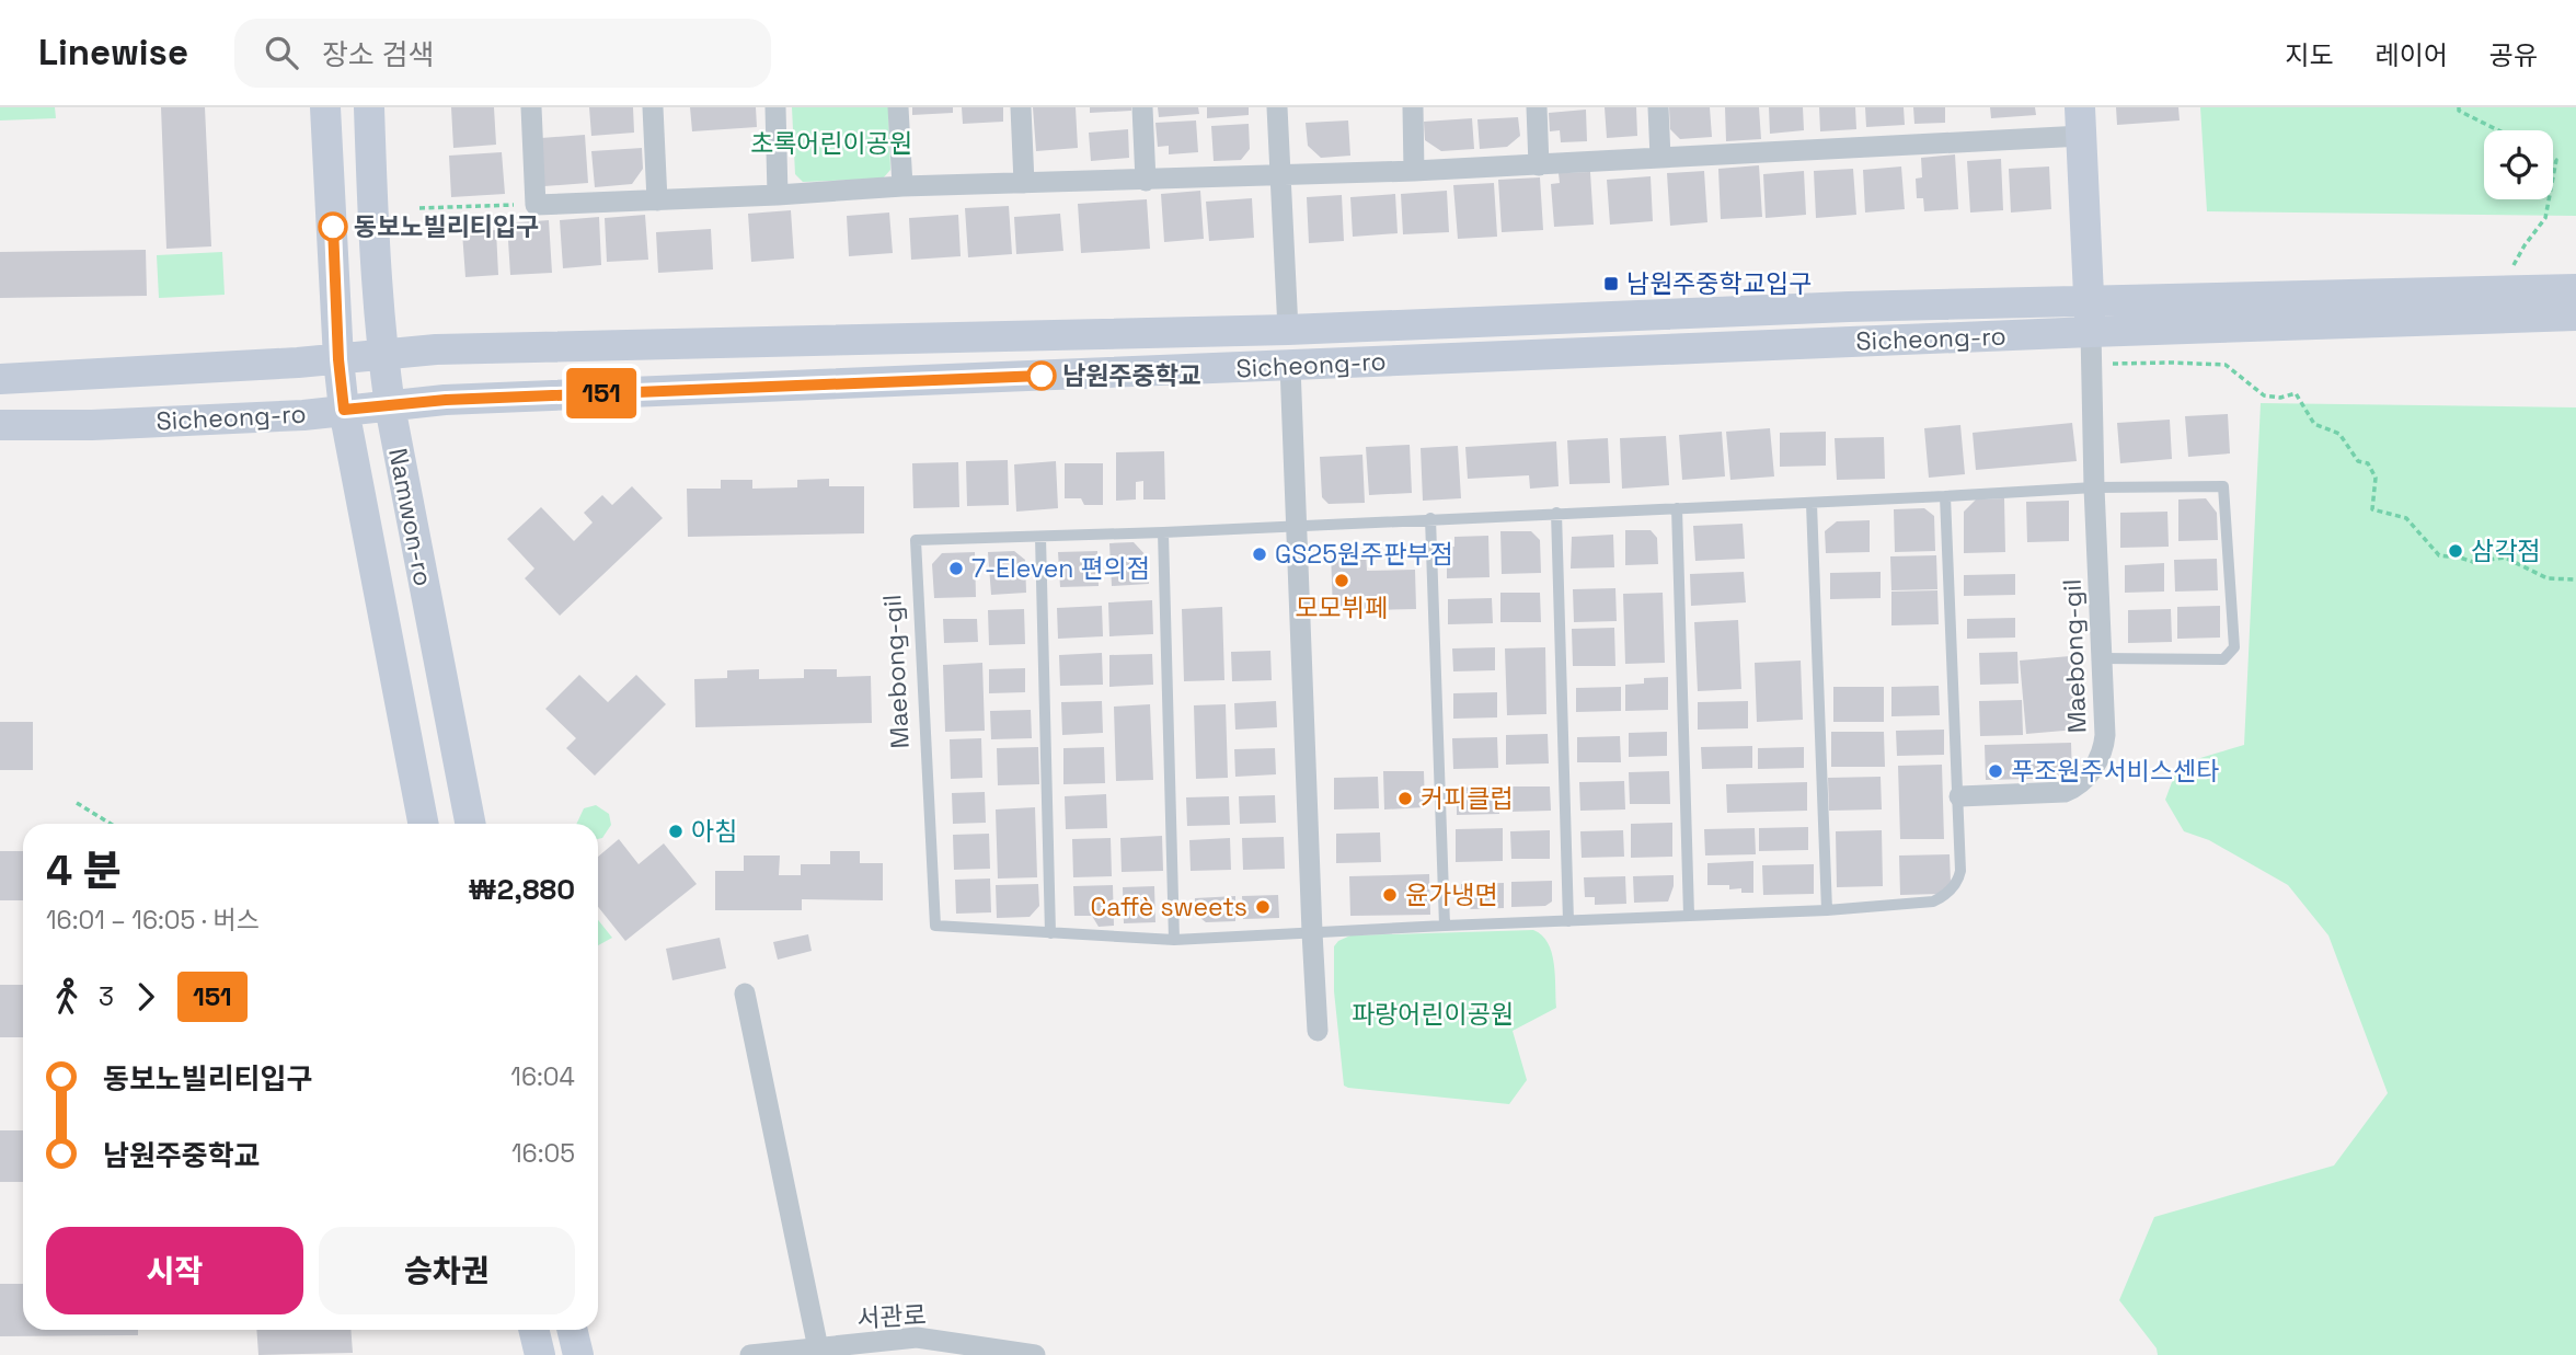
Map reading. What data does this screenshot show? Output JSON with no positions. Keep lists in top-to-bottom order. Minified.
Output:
{"streets":{"street":["Sicheong-ro","Namwon-ro","Maebong-gil","서관로"]},"crossings":[["Sicheong-ro","Namwon-ro"]],"parks":["초록어린이공원","파랑어린이공원"],"places":{"other":["동보노빌리티입구","남원주중학교","삼각점","GS25원주판부점","7-Eleven 편의점","모모뷔페","푸조원주서비스센타","커피클럽","아침","윤가냉면","Caffè sweets"],"transit":["남원주중학교입구"]},"lines":["bus line 151"],"page":{"header":"Linewise","search":"장소 검색","nav":["지도","레이어","공유"],"on_map":"151","heading":["4 분","16:01 – 16:05 · 버스","₩2,880"],"legs":["3","151"],"list":[{"name":"동보노빌리티입구","value":"16:04"},{"name":"남원주중학교","value":"16:05"}],"buttons":["시작","승차권"]}}
